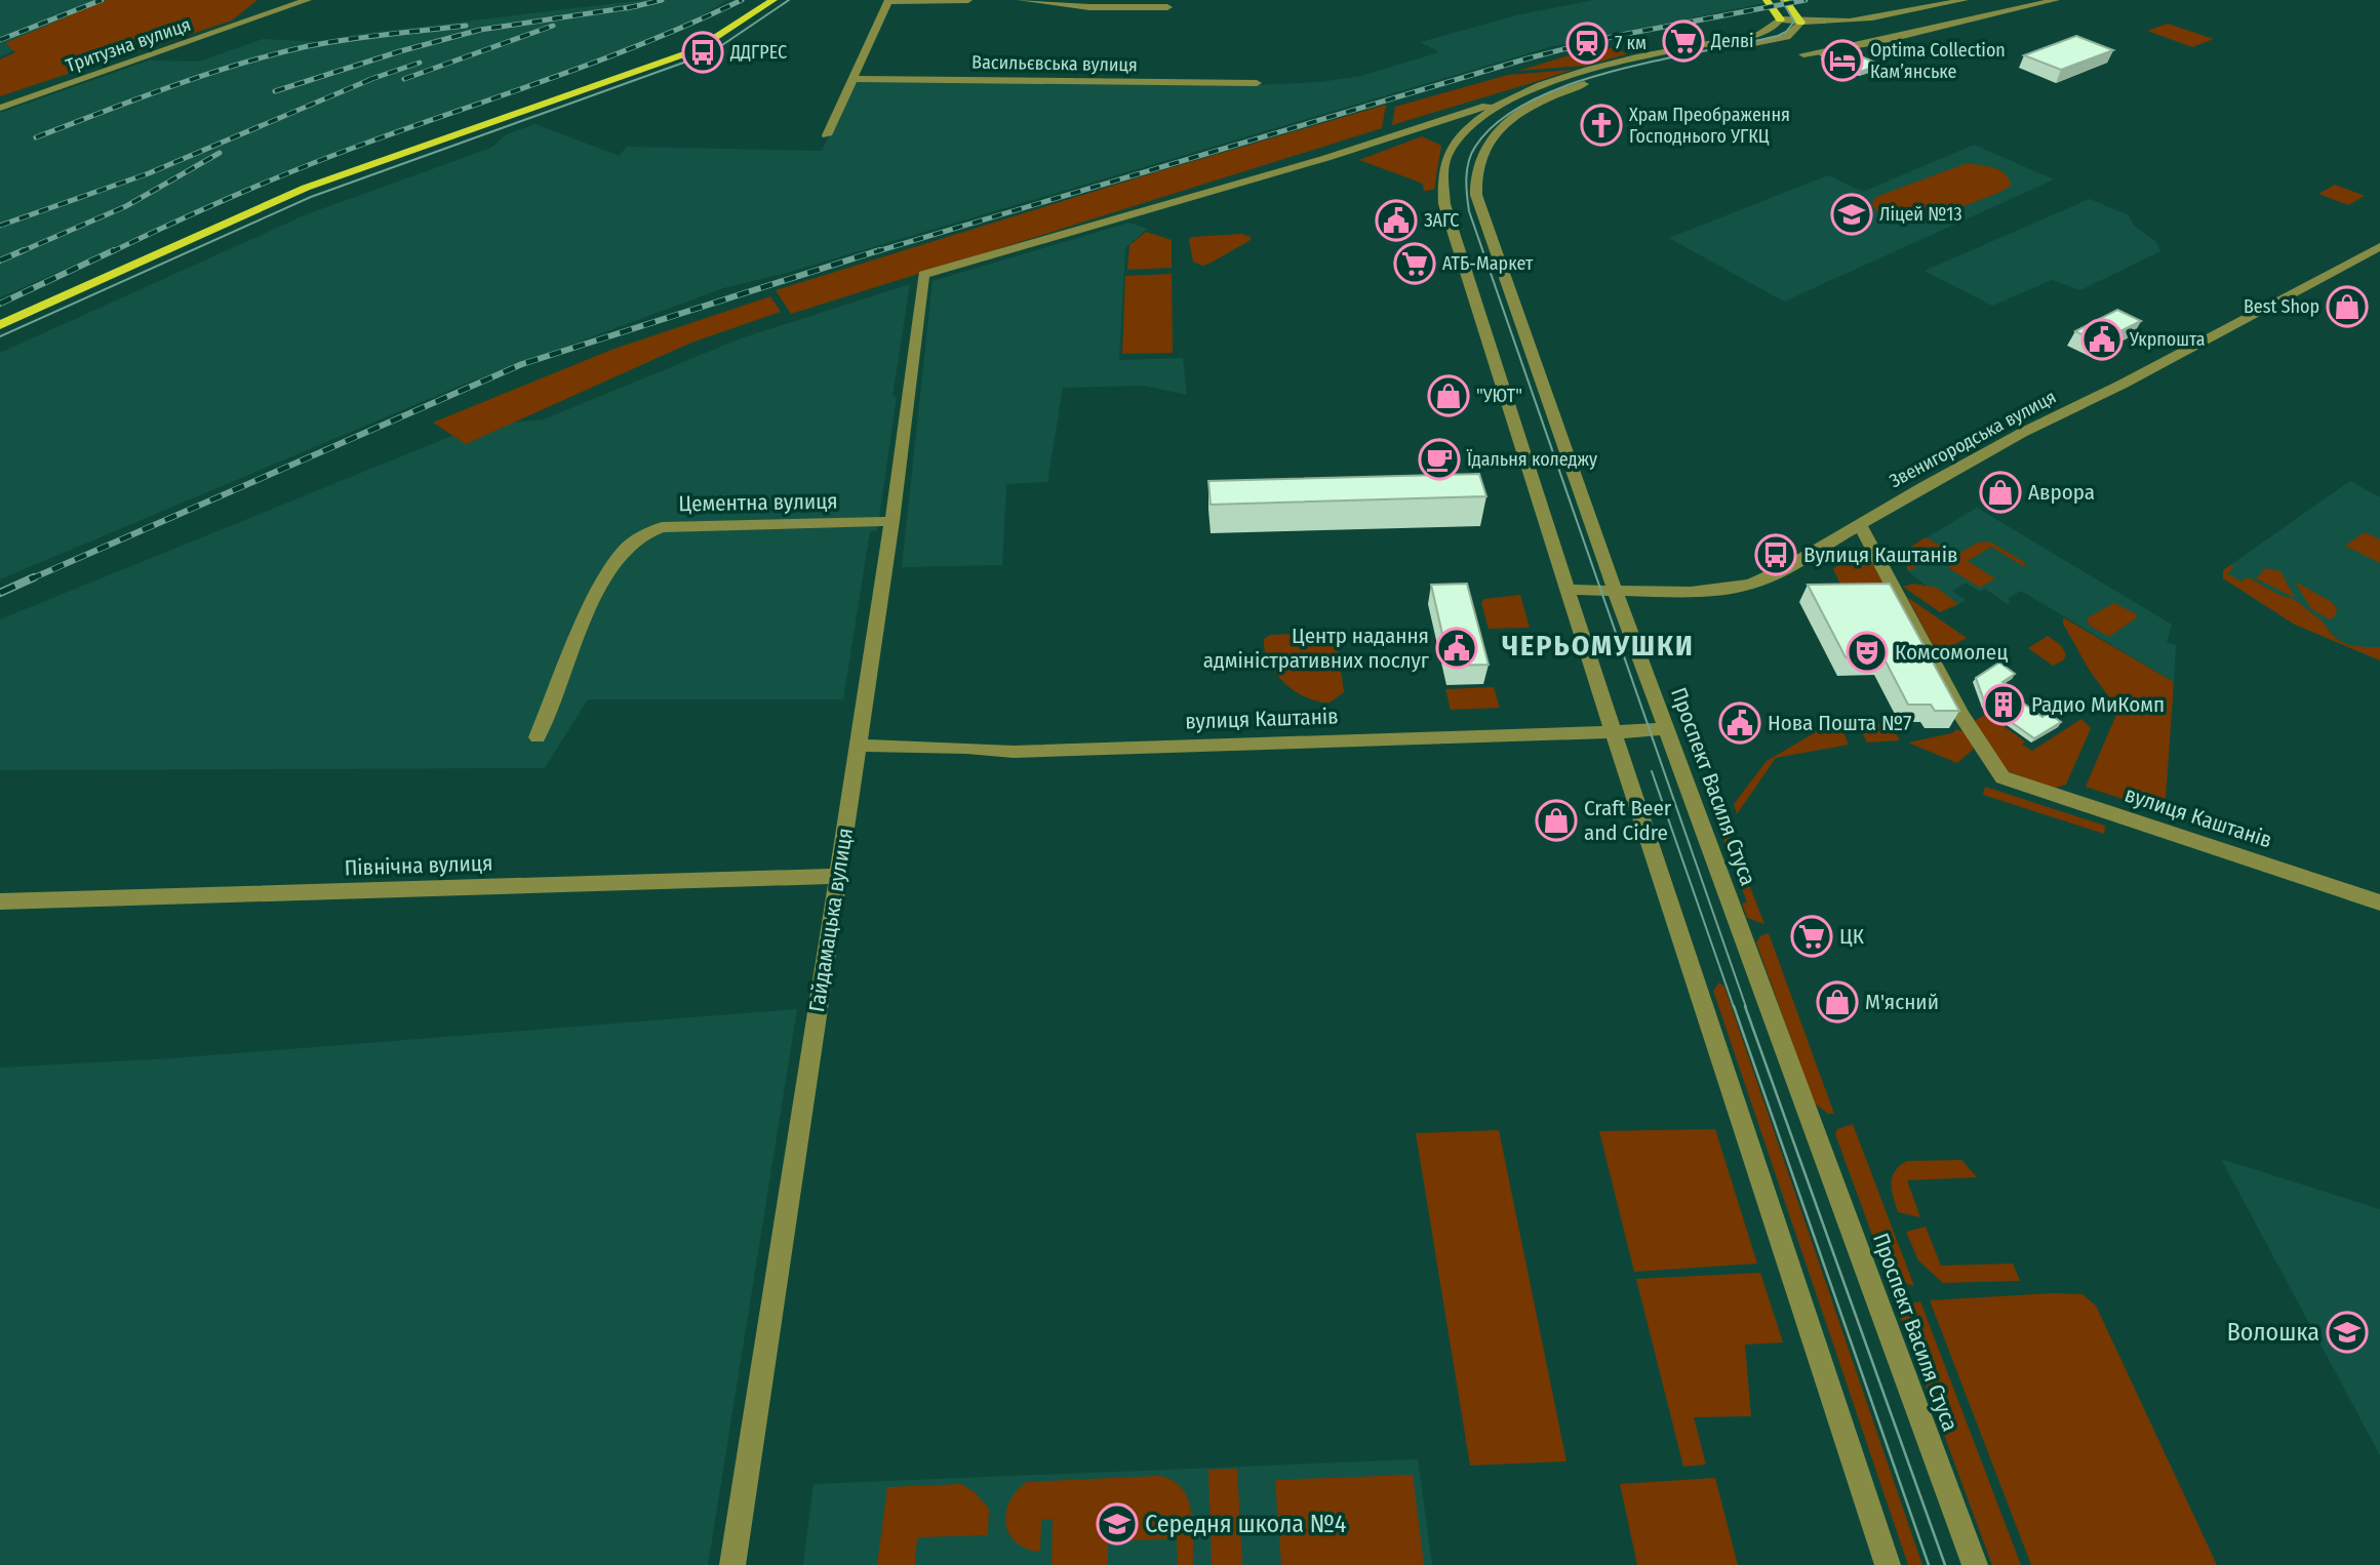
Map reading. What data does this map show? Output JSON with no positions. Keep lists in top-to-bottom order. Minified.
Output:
{"streets":{"street":["Тритузна вулиця","Васильєвська вулиця","Звенигородська вулиця","Цементна вулиця","вулиця Каштанів","Проспект Василя Стуса","Північна вулиця","Гайдамацька вулиця"]},"crossings":[["Звенигородська вулиця","вулиця Каштанів"],["Звенигородська вулиця","Проспект Василя Стуса"],["Цементна вулиця","Гайдамацька вулиця"],["вулиця Каштанів","Проспект Василя Стуса"],["вулиця Каштанів","Гайдамацька вулиця"],["Північна вулиця","Гайдамацька вулиця"]],"districts":["ЧЕРЬОМУШКИ"],"places":{"supermarket":["Делві","АТБ-Маркет","ЦК"],"station":["7 км"],"bus stop":["ДДГРЕС","Вулиця Каштанів"],"hotel":["Optima Collection Кам’янське"],"church":["Храм Преображення Господнього УГКЦ"],"school or university":["Ліцей №13","Волошка","Середня школа №4"],"public building":["ЗАГС","Укрпошта","Центр надання адміністративних послуг","Нова Пошта №7"],"shop":["Best Shop","\"УЮТ\"","Аврора","Craft Beer and Cidre","М'ясний"],"cafe":["Їдальня коледжу"],"theatre":["Комсомолец"],"building":["Радио МиКомп"]}}
